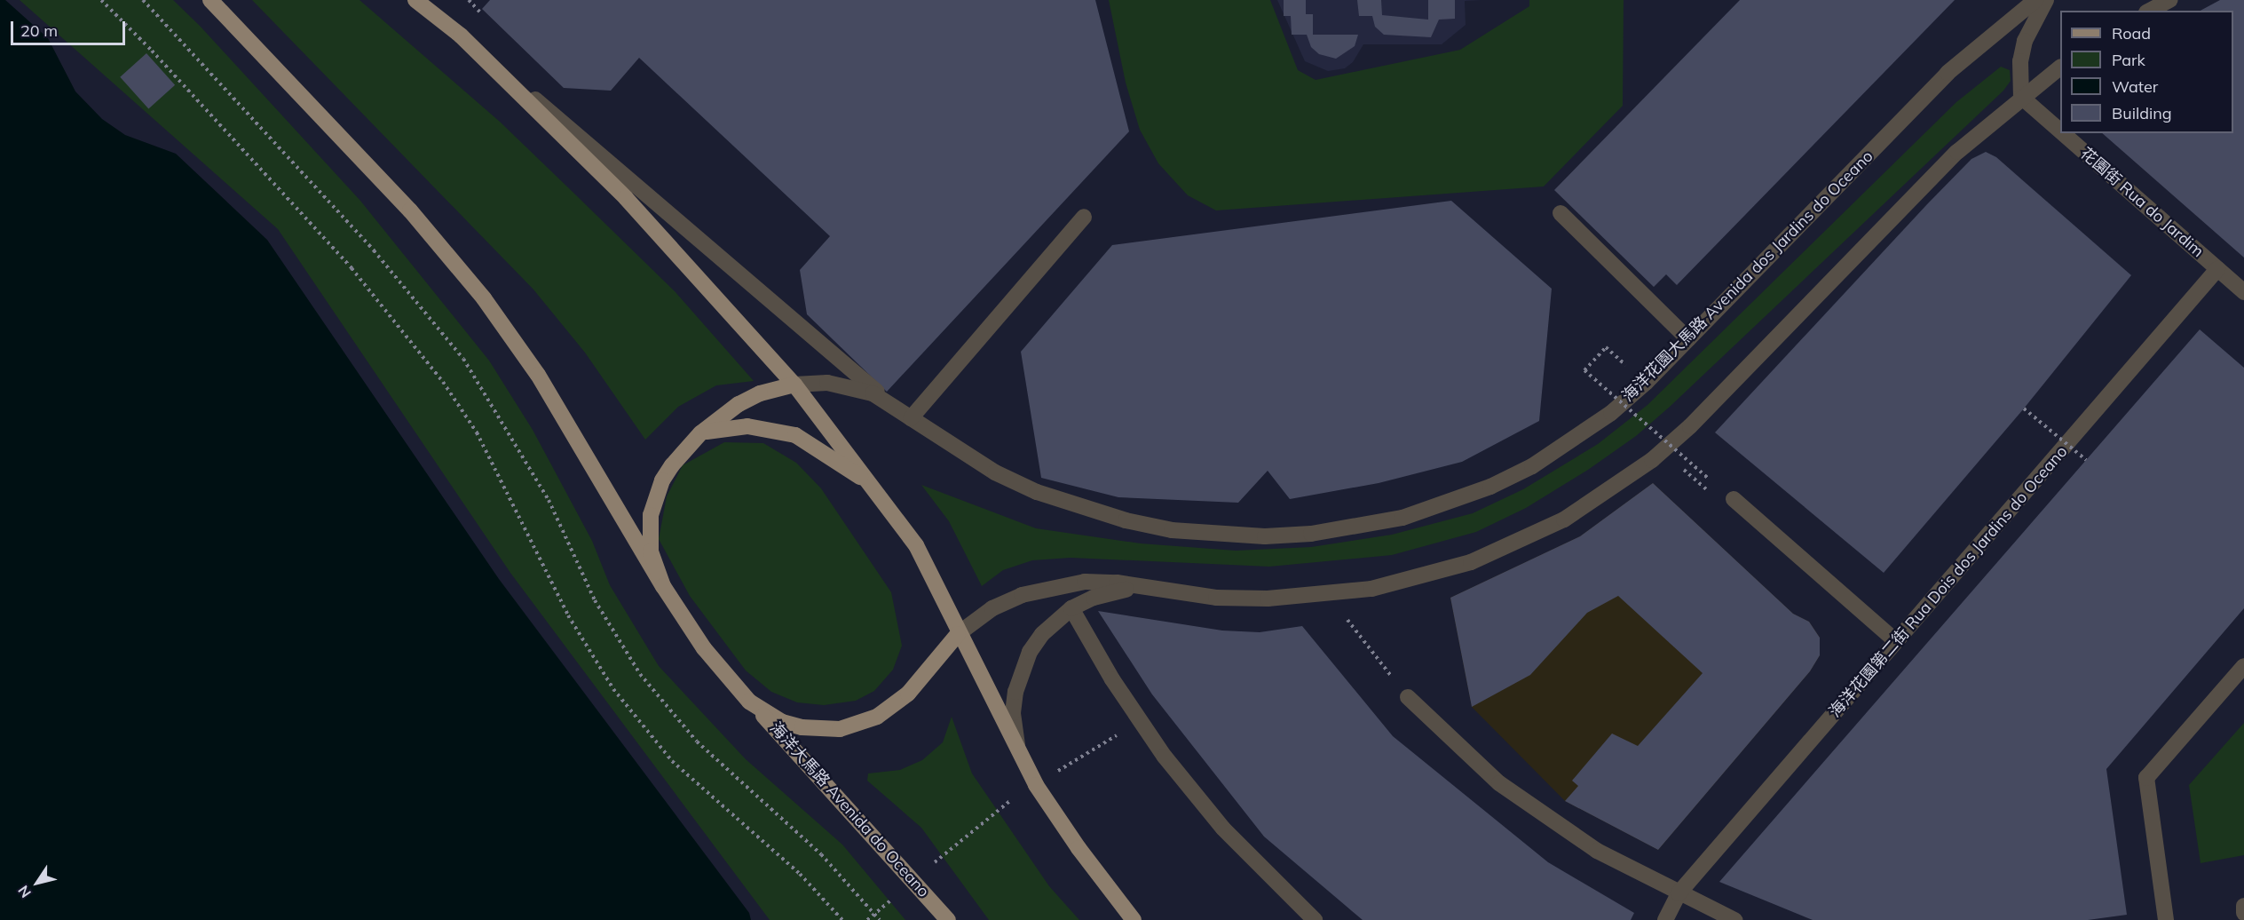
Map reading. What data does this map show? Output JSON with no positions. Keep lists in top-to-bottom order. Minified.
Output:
{"streets":{"main road":["海洋大馬路 Avenida do Oceano"],"street":["花園街 Rua do Jardim","海洋花園大馬路 Avenida dos Jardins do Oceano","海洋花園第二街 Rua Dois dos Jardins do Oceano"]},"crossings":[["花園街 Rua do Jardim","海洋花園第二街 Rua Dois dos Jardins do Oceano"]],"legend":["Road","Park","Water","Building"],"scale_bar":"20 m","north":"bottom left"}
